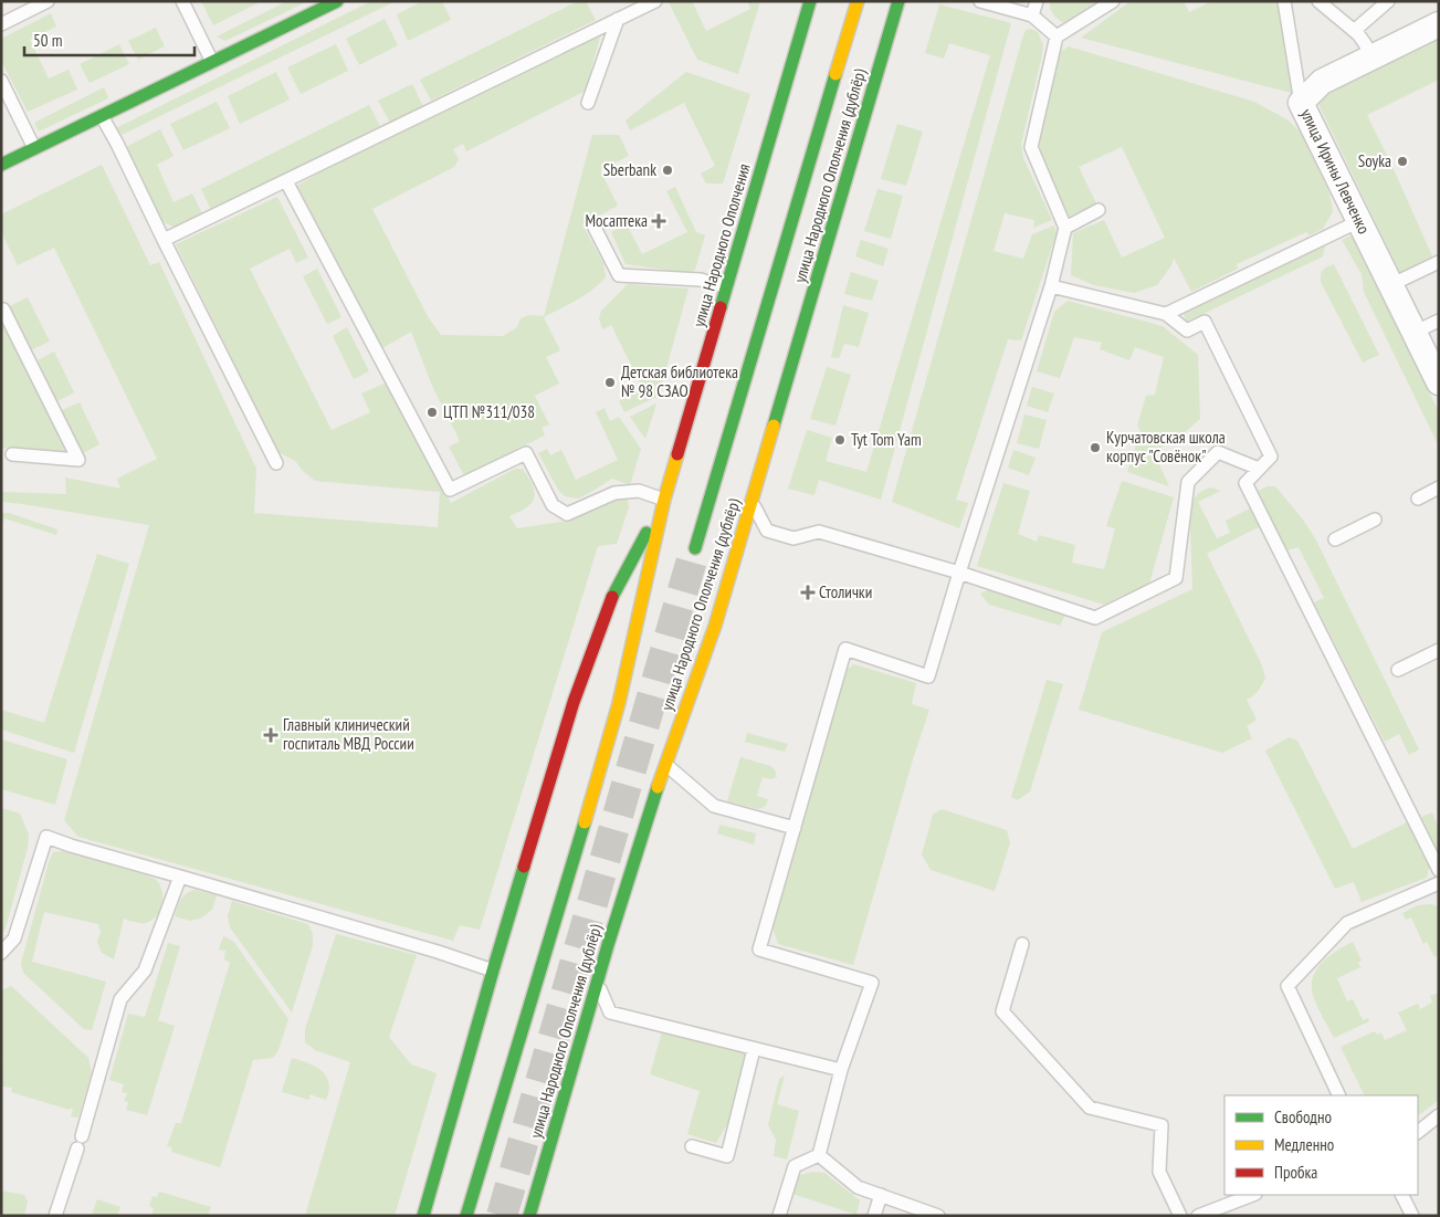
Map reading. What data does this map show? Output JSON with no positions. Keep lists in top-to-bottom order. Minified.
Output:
{"streets":{"street":["улица Ирины Левченко","улица Народного Ополчения (дублёр)","улица Народного Ополчения"]},"places":{"other":["Soyka","Sberbank","Детская библиотека № 98 СЗАО","ЦТП №311/038","Tyt Tom Yam","Курчатовская школа корпус \"Совёнок\""],"health":["Мосаптека","Столички","Главный клинический госпиталь МВД России"]},"legend":["Свободно","Медленно","Пробка"],"scale_bar":"50 m"}
